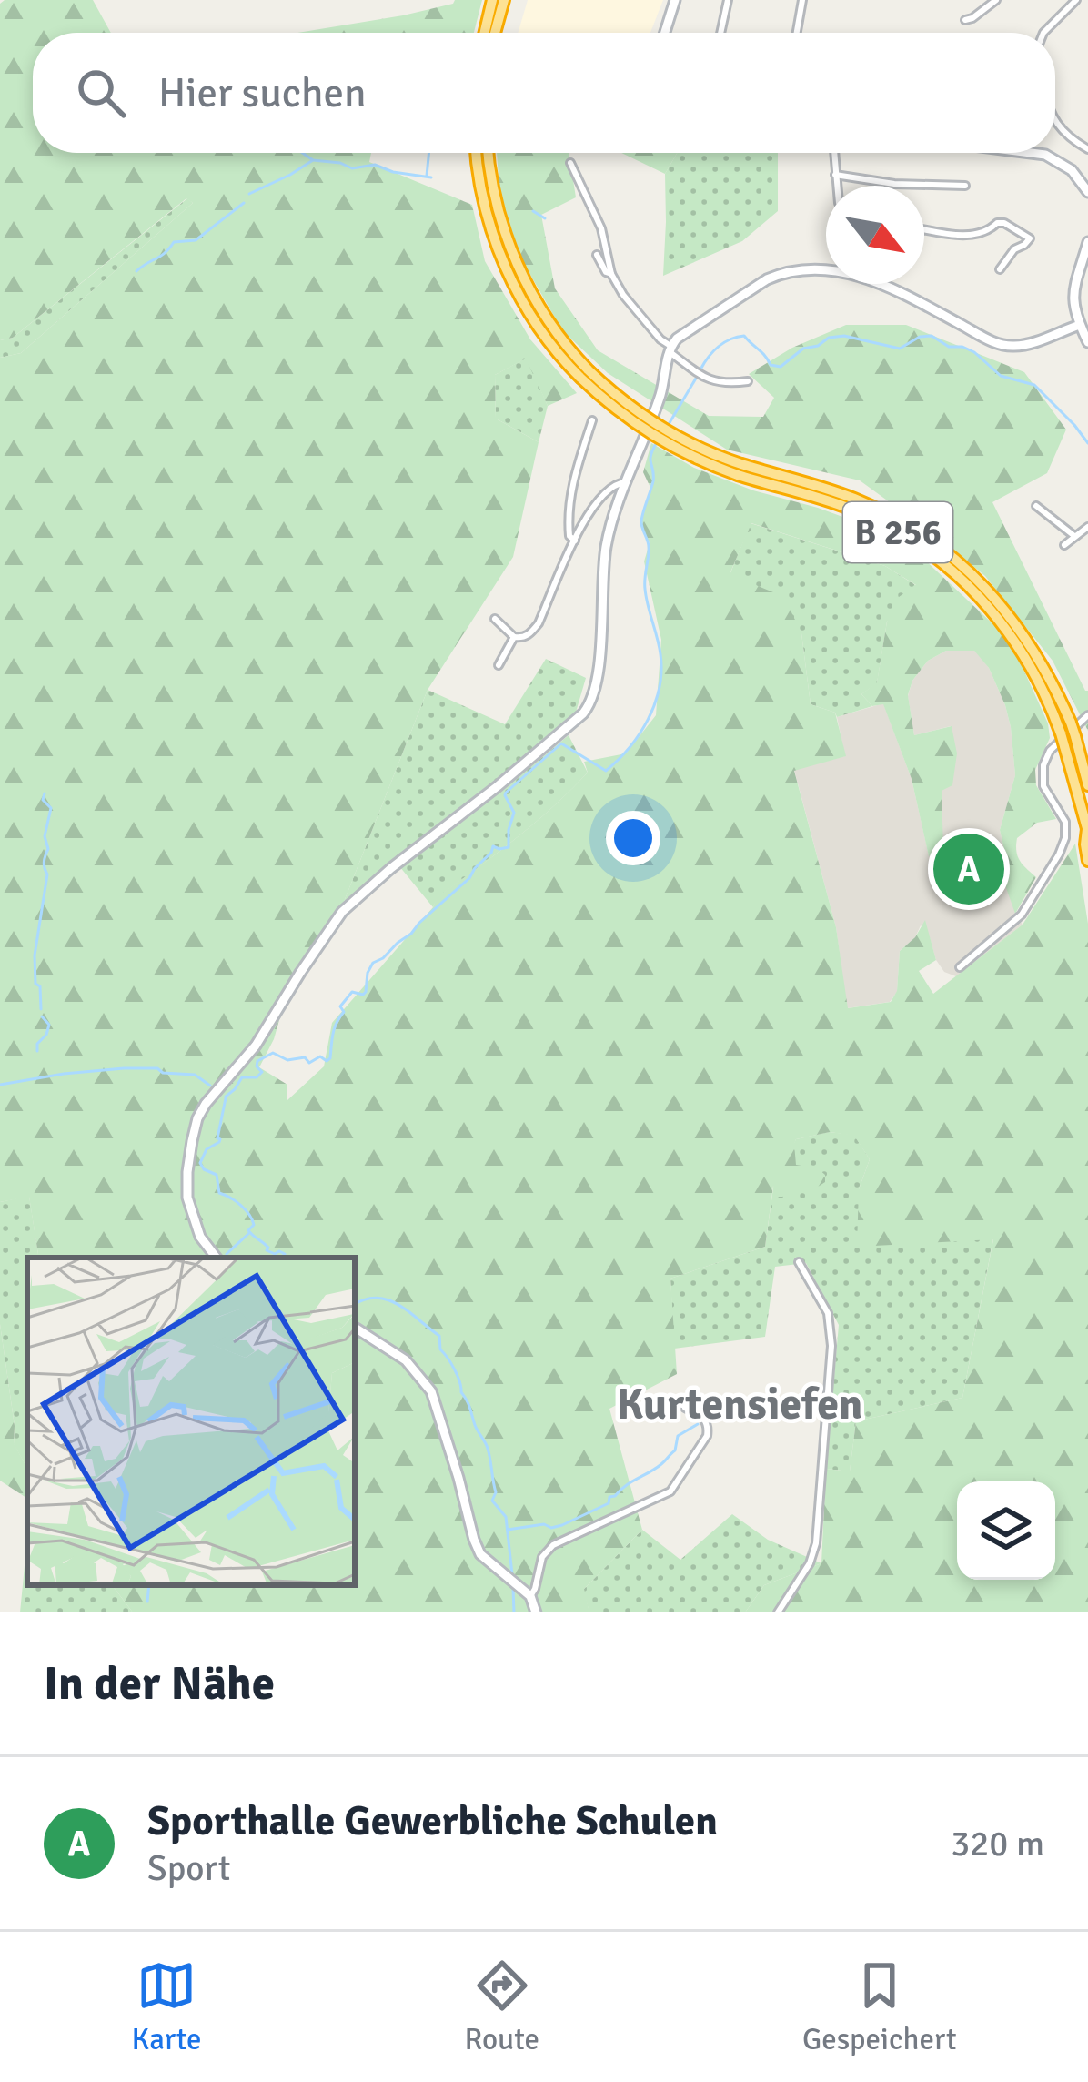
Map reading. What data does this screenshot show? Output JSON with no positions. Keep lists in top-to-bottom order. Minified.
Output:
{"streets":{"highway":["B 256"]},"districts":["Kurtensiefen"],"north":"bottom right","page":{"search":"Hier suchen","pins":"A","heading":"In der Nähe","list":[{"mark":"A","name":"Sporthalle Gewerbliche Schulen","note":"Sport","value":"320 m"}],"nav":["Karte","Route","Gespeichert"]}}
